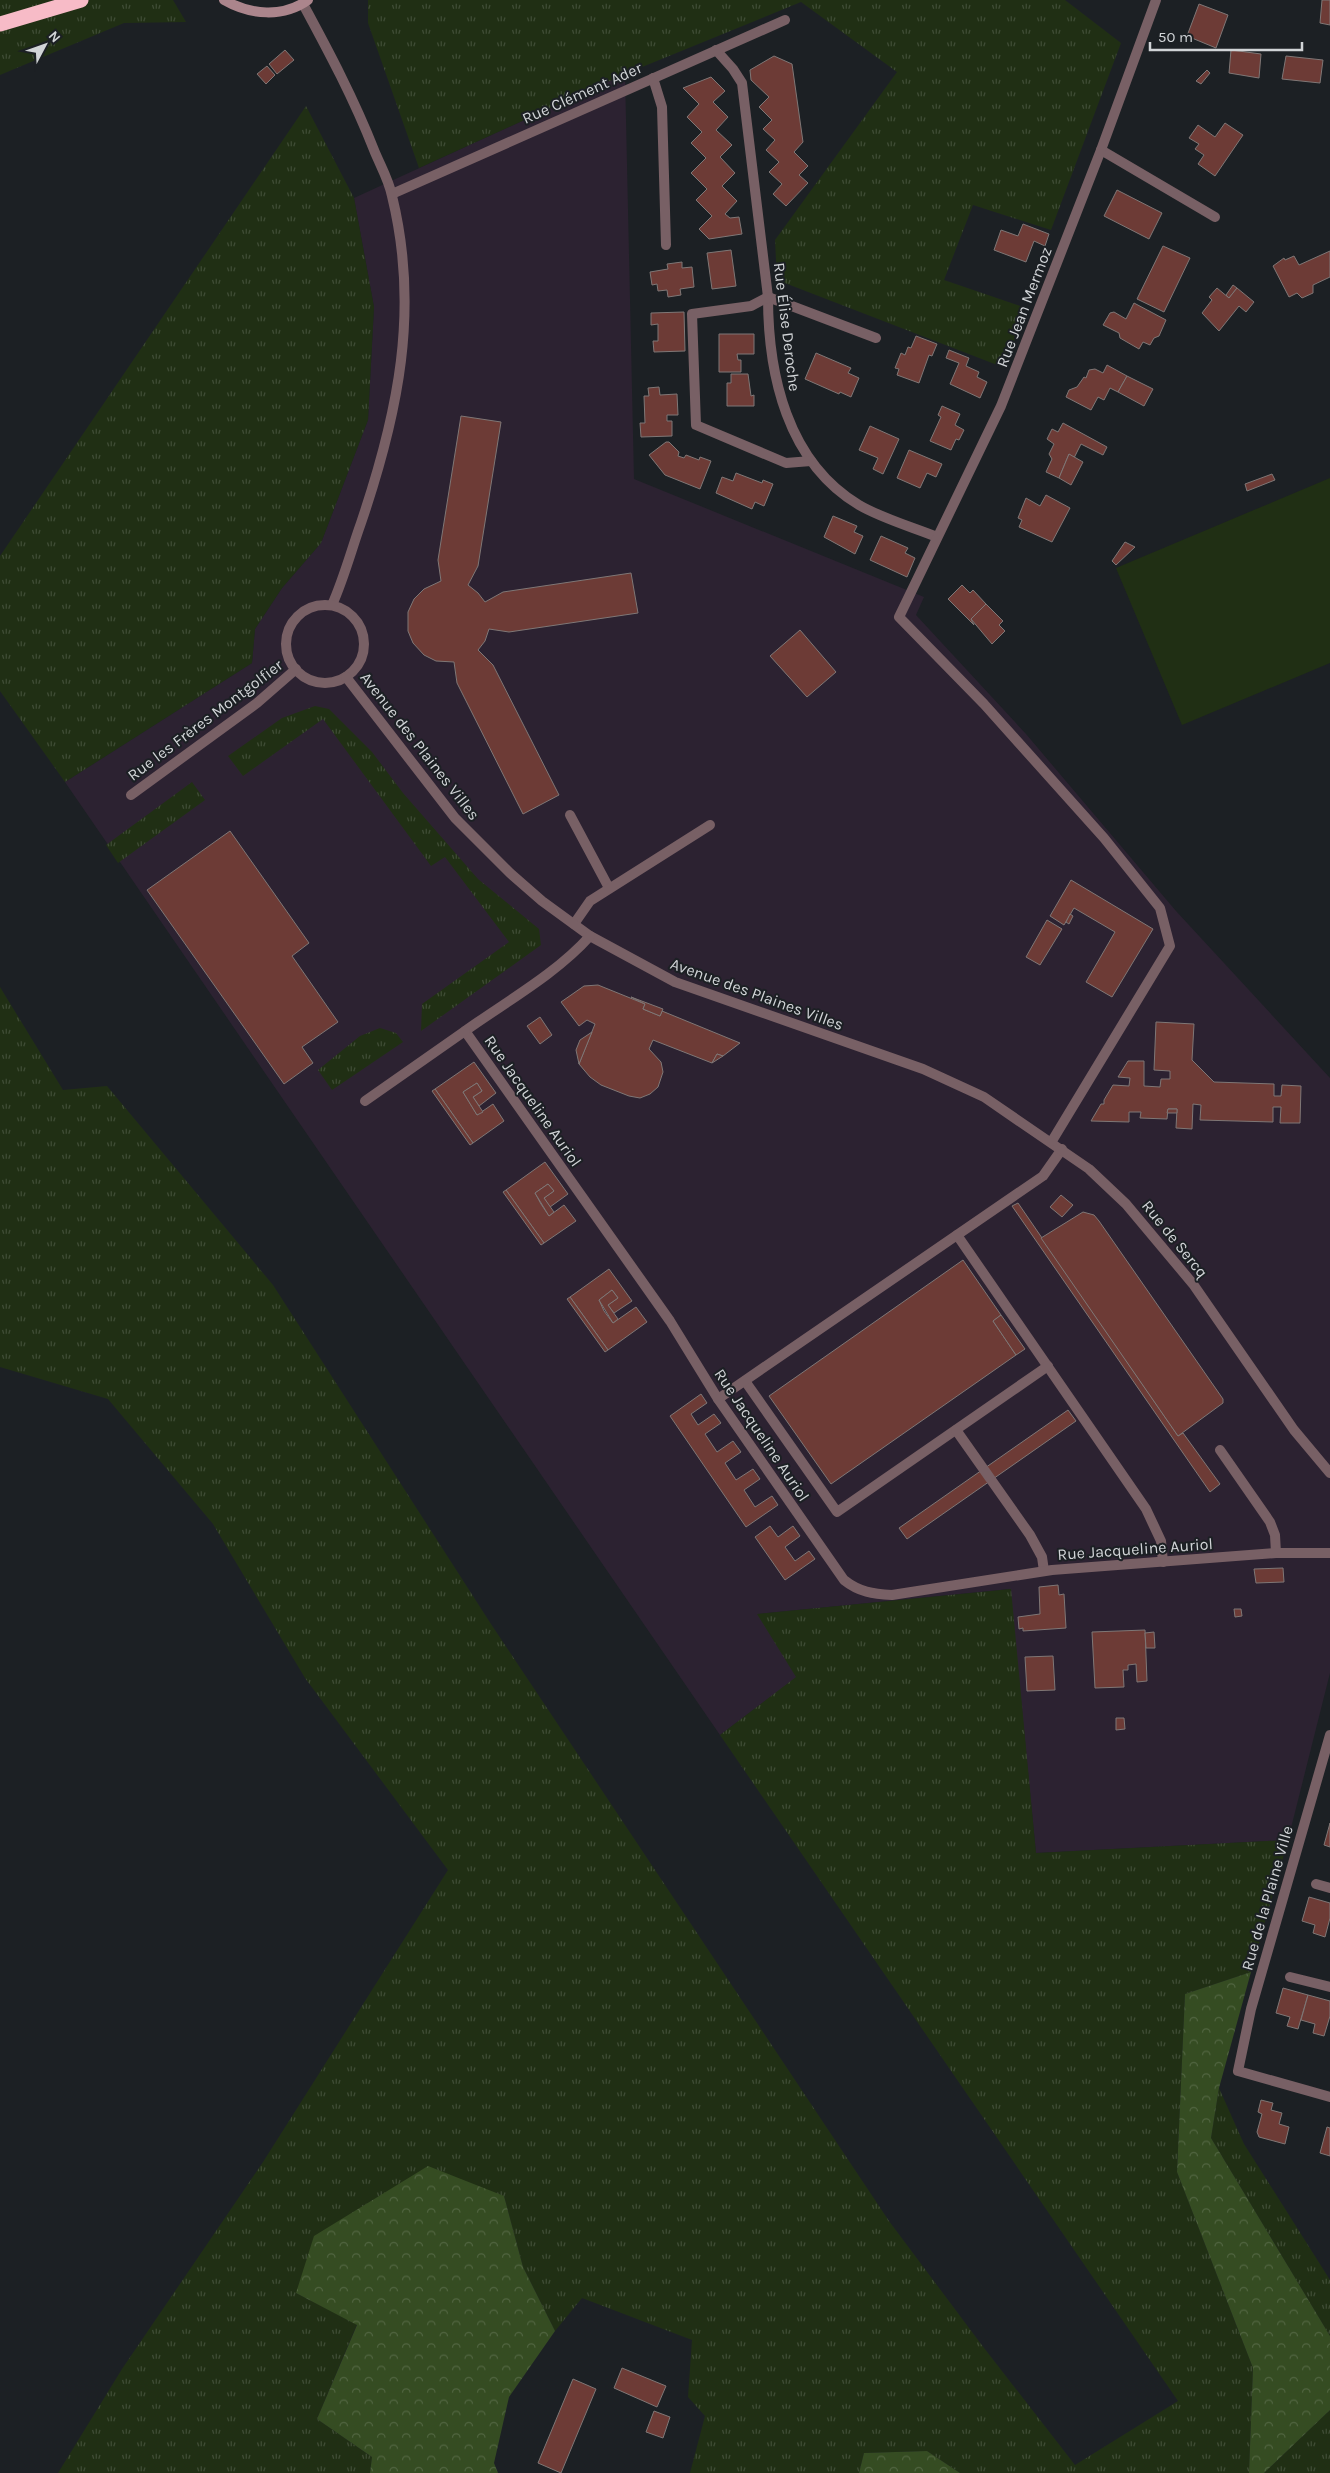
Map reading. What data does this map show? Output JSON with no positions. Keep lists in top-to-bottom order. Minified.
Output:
{"streets":{"street":["Rue Clément Ader","Rue Jean Mermoz","Rue Élise Deroche","Rue les Frères Montgolfier","Avenue des Plaines Villes","Rue Jacqueline Auriol","Rue de Sercq","Rue de la Plaine Ville"]},"crossings":[["Rue Clément Ader","Rue Élise Deroche"],["Rue Jean Mermoz","Rue Élise Deroche"],["Rue Jean Mermoz","Rue de Sercq"],["Rue les Frères Montgolfier","Avenue des Plaines Villes"],["Avenue des Plaines Villes","Rue Jacqueline Auriol"],["Avenue des Plaines Villes","Rue de Sercq"]],"scale_bar":"50 m","north":"top right"}
